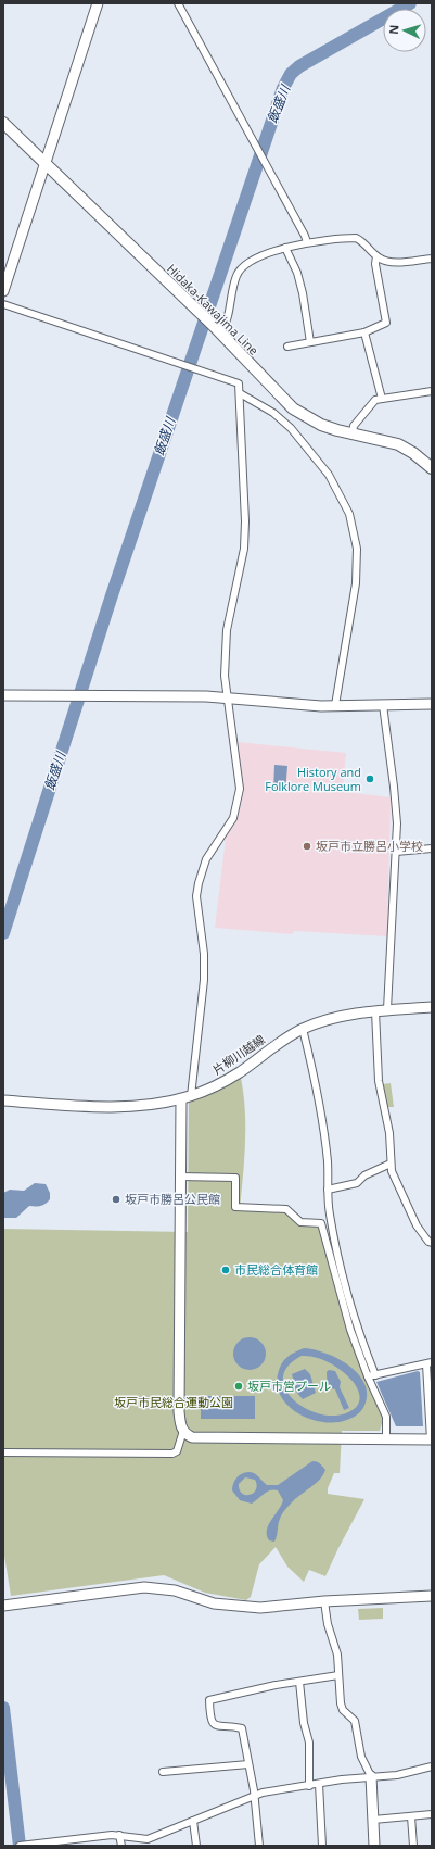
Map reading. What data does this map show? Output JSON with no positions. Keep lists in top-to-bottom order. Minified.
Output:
{"streets":{"main road":["Hidaka-Kawajima Line"],"street":["片柳川越線"]},"water":["飯盛川"],"parks":["坂戸市民総合運動公園"],"places":["History and Folklore Museum","坂戸市立勝呂小学校","坂戸市勝呂公民館","市民総合体育館","坂戸市営プール"],"north":"left"}
